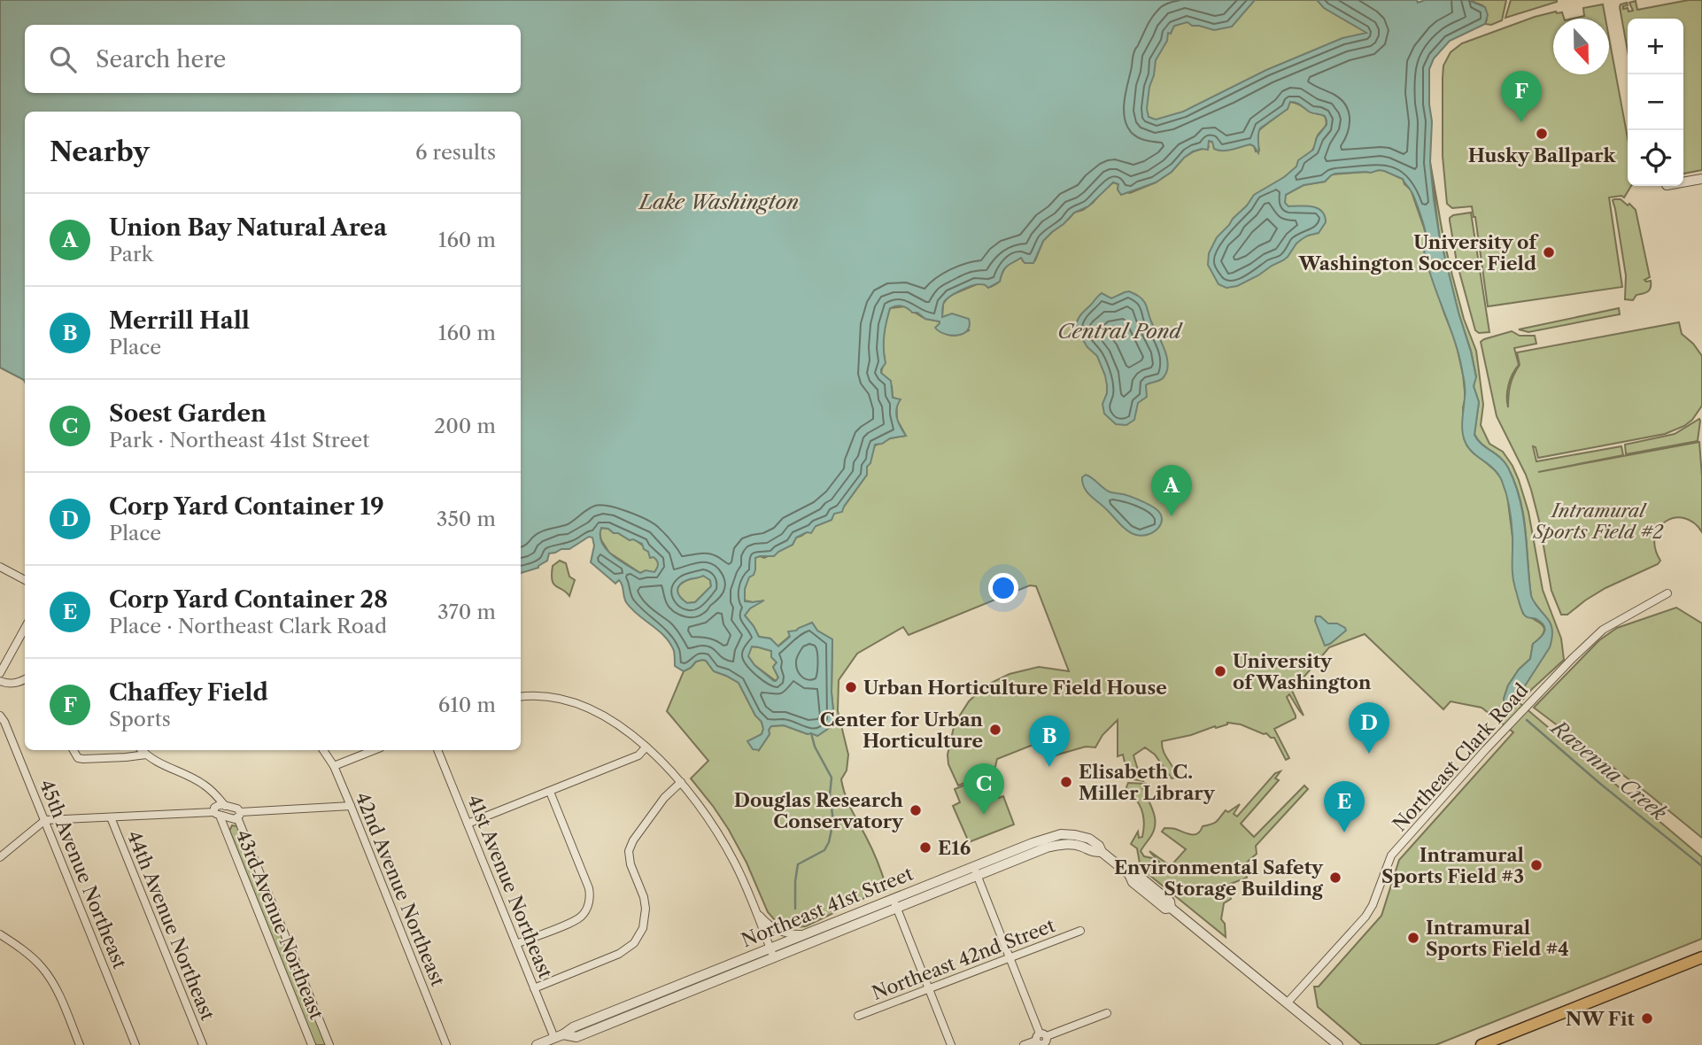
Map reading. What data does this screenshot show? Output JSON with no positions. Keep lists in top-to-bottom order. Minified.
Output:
{"streets":{"street":["Northeast Clark Road","45th Avenue Northeast","41st Avenue Northeast","42nd Avenue Northeast","Northeast 41st Street","43rd Avenue Northeast","44th Avenue Northeast","Northeast 42nd Street"]},"crossings":[["Northeast Clark Road","Northeast 41st Street"],["41st Avenue Northeast","Northeast 41st Street"]],"water":["Lake Washington","Central Pond","Ravenna Creek"],"parks":["Intramural Sports Field #2"],"places":["Husky Ballpark","University of Washington Soccer Field","University of Washington","Urban Horticulture Field House","Center for Urban Horticulture","Elisabeth C. Miller Library","Douglas Research Conservatory","E16","Intramural Sports Field #3","Environmental Safety Storage Building","Intramural Sports Field #4","NW Fit"],"north":"bottom","page":{"map_buttons":["+","−"],"search":"Search here","pins":["F","A","D","B","C","E"],"heading":["Nearby","6 results"],"list":[{"mark":"A","name":"Union Bay Natural Area","note":"Park","value":"160 m"},{"mark":"B","name":"Merrill Hall","note":"Place","value":"160 m"},{"mark":"C","name":"Soest Garden","note":"Park · Northeast 41st Street","value":"200 m"},{"mark":"D","name":"Corp Yard Container 19","note":"Place","value":"350 m"},{"mark":"E","name":"Corp Yard Container 28","note":"Place · Northeast Clark Road","value":"370 m"},{"mark":"F","name":"Chaffey Field","note":"Sports","value":"610 m"}]}}
